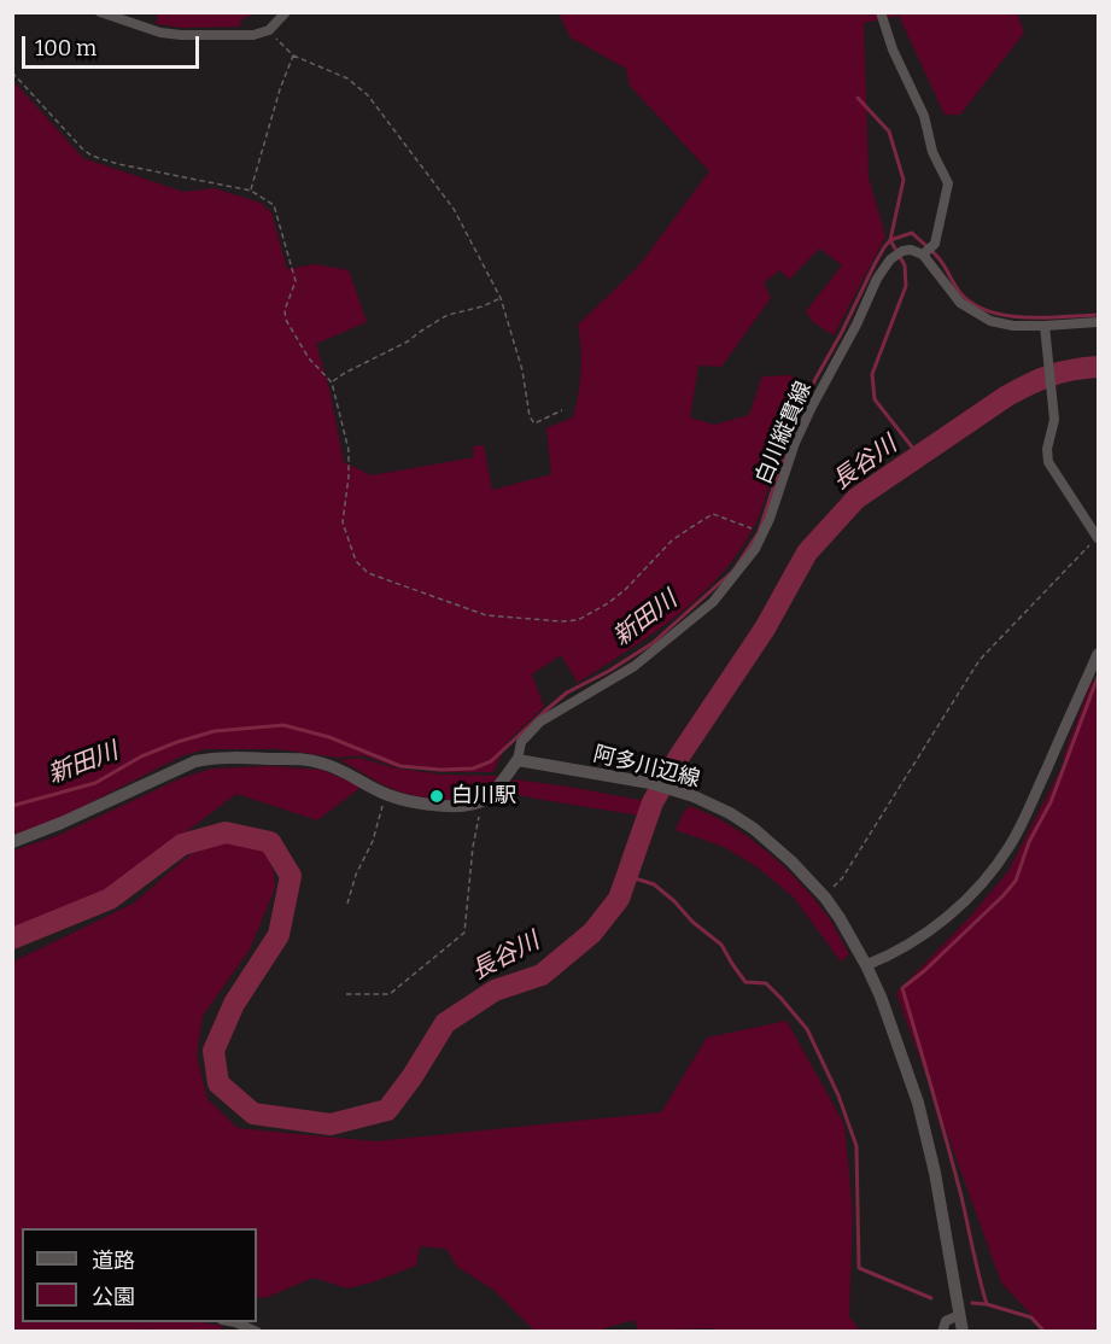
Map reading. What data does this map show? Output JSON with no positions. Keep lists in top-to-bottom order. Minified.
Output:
{"streets":{"main road":["阿多川辺線"],"street":["白川縦貫線"]},"crossings":[["白川縦貫線","阿多川辺線"]],"water":["長谷川","新田川"],"places":["白川駅"],"legend":["道路","公園"],"scale_bar":"100 m"}
